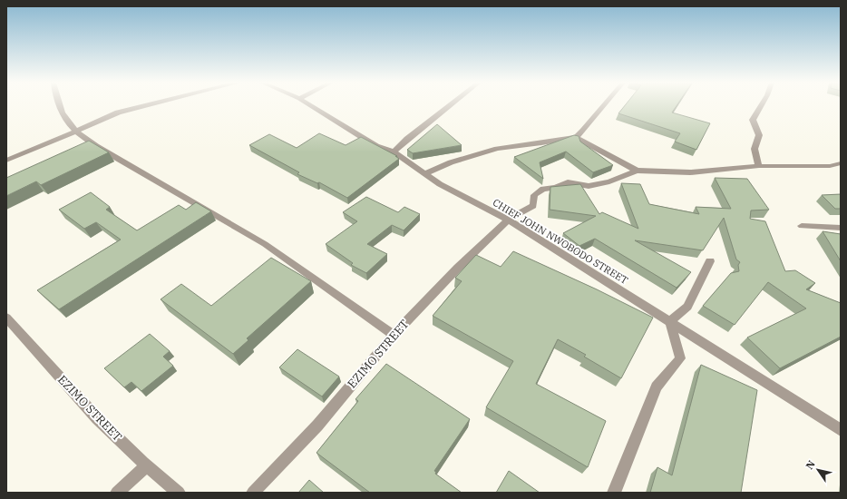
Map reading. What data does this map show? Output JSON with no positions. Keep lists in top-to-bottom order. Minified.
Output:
{"streets":{"street":["CHIEF JOHN NWOBODO STREET","EZIMO STREET"]},"crossings":[["CHIEF JOHN NWOBODO STREET","EZIMO STREET"]],"north":"top left"}
